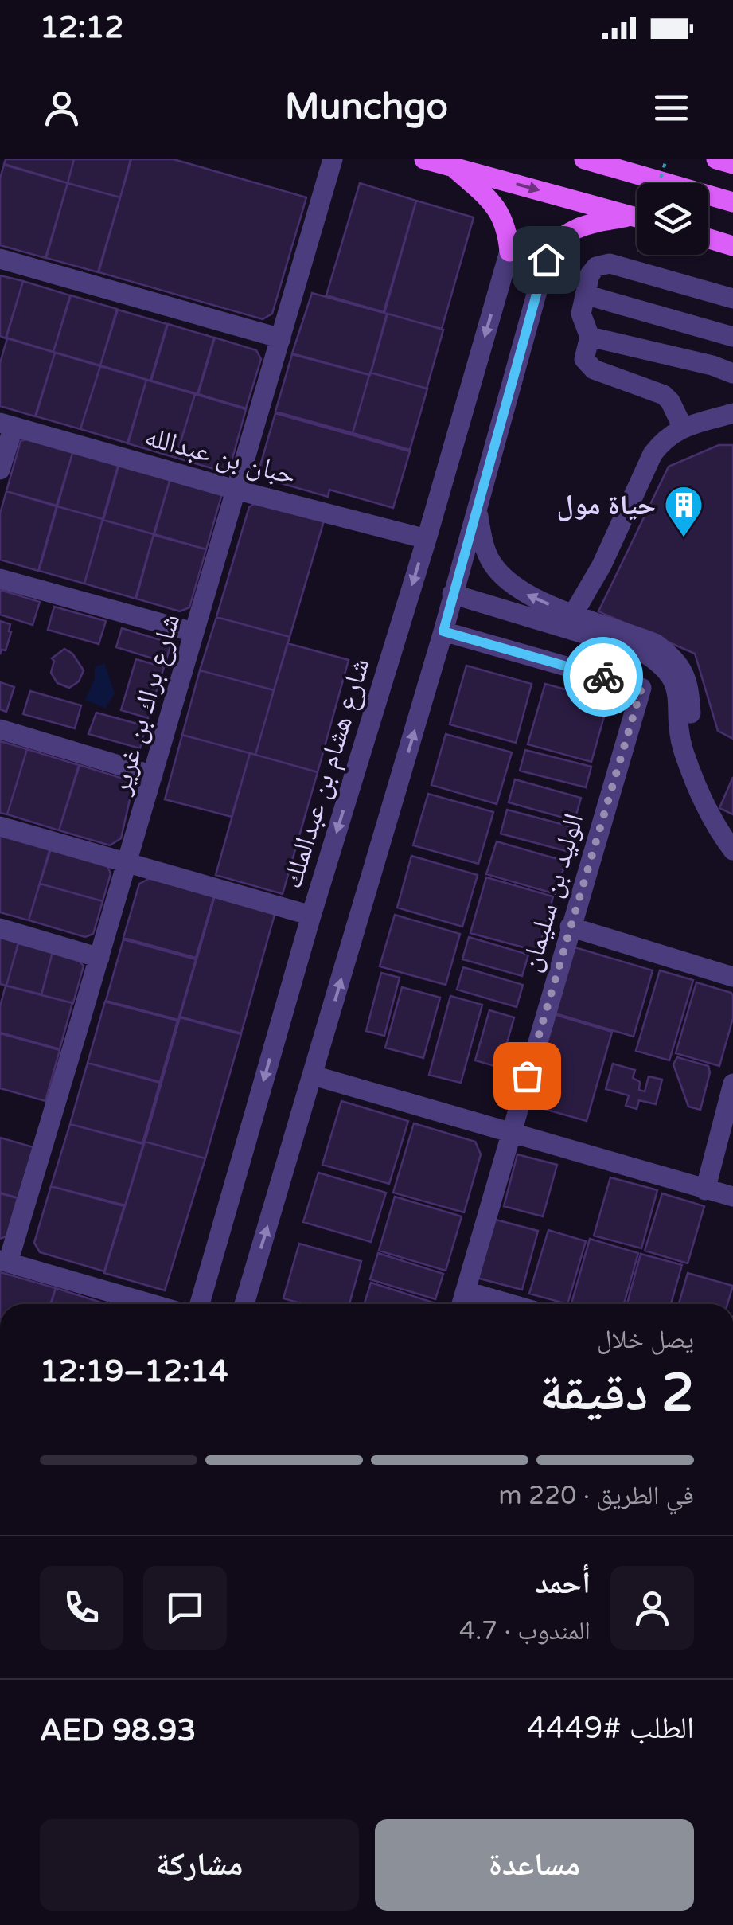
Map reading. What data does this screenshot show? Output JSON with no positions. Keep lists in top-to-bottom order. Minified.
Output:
{"streets":{"street":["حبان بن عبدالله","شارع براك بن غرير","شارع هشام بن عبدالملك","الوليد بن سليمان"]},"crossings":[["حبان بن عبدالله","شارع براك بن غرير"],["حبان بن عبدالله","شارع هشام بن عبدالملك"]],"places":{"building":["حياة مول"]},"page":{"status":"12:12","header":"Munchgo","heading":["2 دقيقة","يصل خلال","12:14–12:19"],"panel":["أحمد","المندوب · 4.7","الطلب #4449","AED 98.93"],"bar":"في الطريق · 220 m","buttons":["مساعدة","مشاركة"]}}
